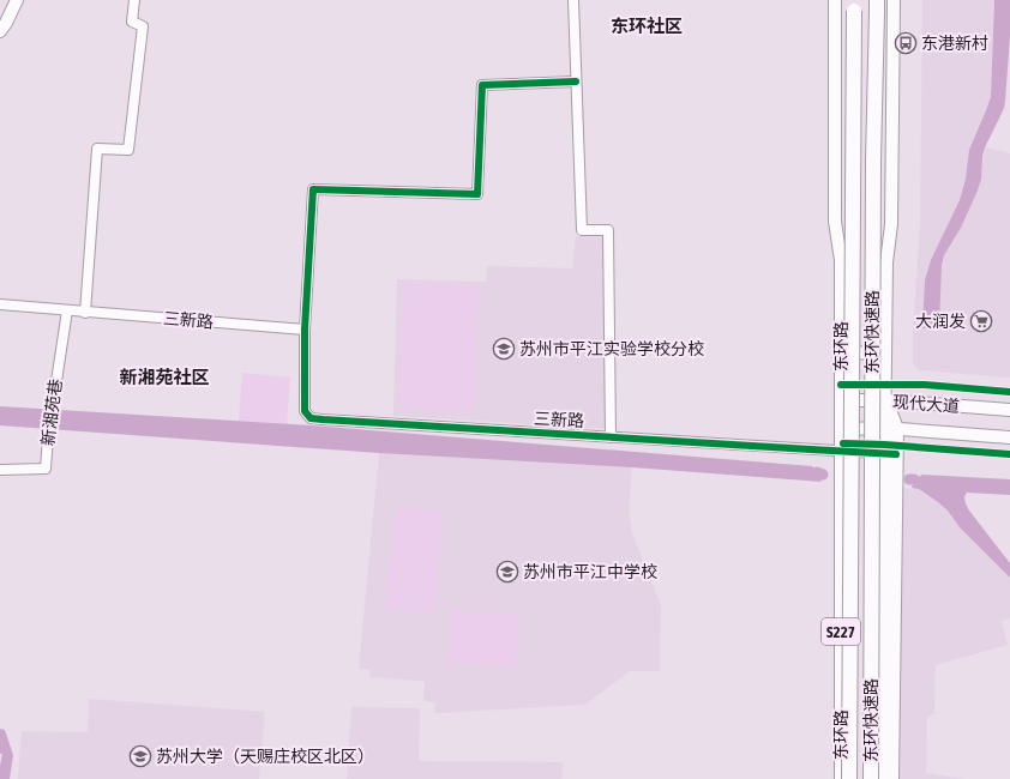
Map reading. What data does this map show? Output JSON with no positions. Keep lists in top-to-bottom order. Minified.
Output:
{"streets":{"highway":["东环快速路"],"main road":["东环路","现代大道","S227"],"street":["三新路","新湘苑巷"]},"crossings":[["三新路","东环路"],["三新路","新湘苑巷"],["三新路","S227"],["东环路","现代大道"]],"districts":["东环社区","新湘苑社区"],"places":{"bus stop":["东港新村"],"supermarket":["大润发"],"school or university":["苏州市平江实验学校分校","苏州市平江中学校","苏州大学（天赐庄校区北区）"]}}
